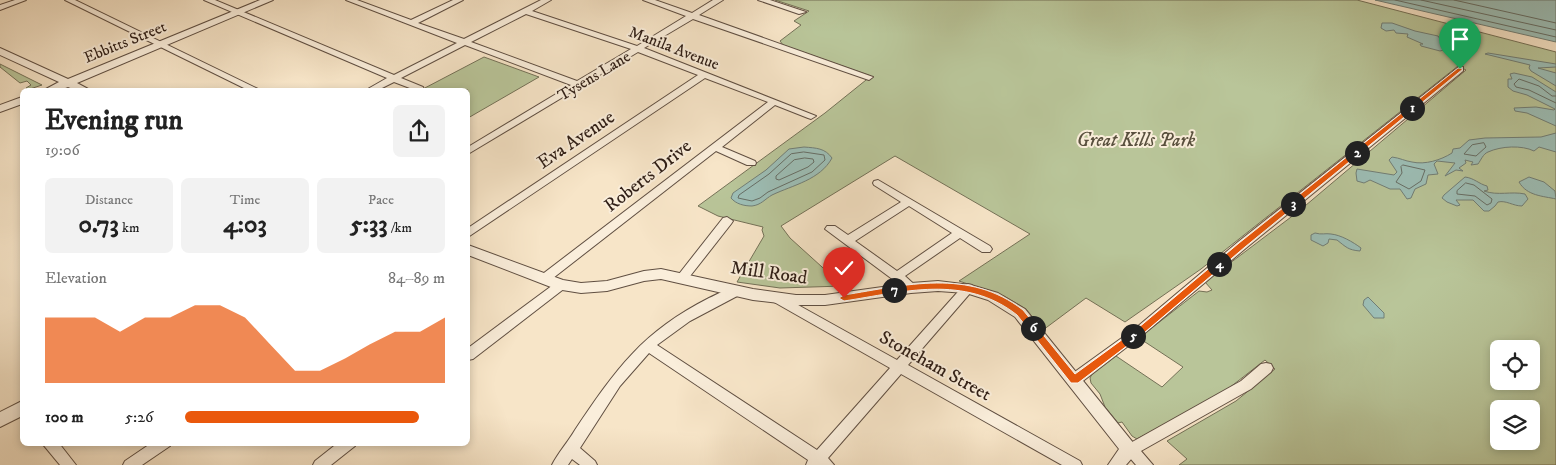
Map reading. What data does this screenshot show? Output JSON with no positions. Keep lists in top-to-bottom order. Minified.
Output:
{"streets":{"street":["Ebbitts Street","Manila Avenue","Tysens Lane","Eva Avenue","Roberts Drive","Mill Road","Stoneham Street"]},"crossings":[["Manila Avenue","Tysens Lane"],["Manila Avenue","Eva Avenue"],["Manila Avenue","Roberts Drive"],["Roberts Drive","Mill Road"],["Mill Road","Stoneham Street"]],"parks":["Great Kills Park"],"page":{"heading":["Evening run","19:06"],"pins":["1","2","3","4","7","6","5"],"stats":[["Distance","0.73 km"],["Time","4:03"],["Pace","5:33 /km"]],"chart":["Elevation","84–89 m"],"list":[{"name":"100 m","note":"5:26"}]}}
